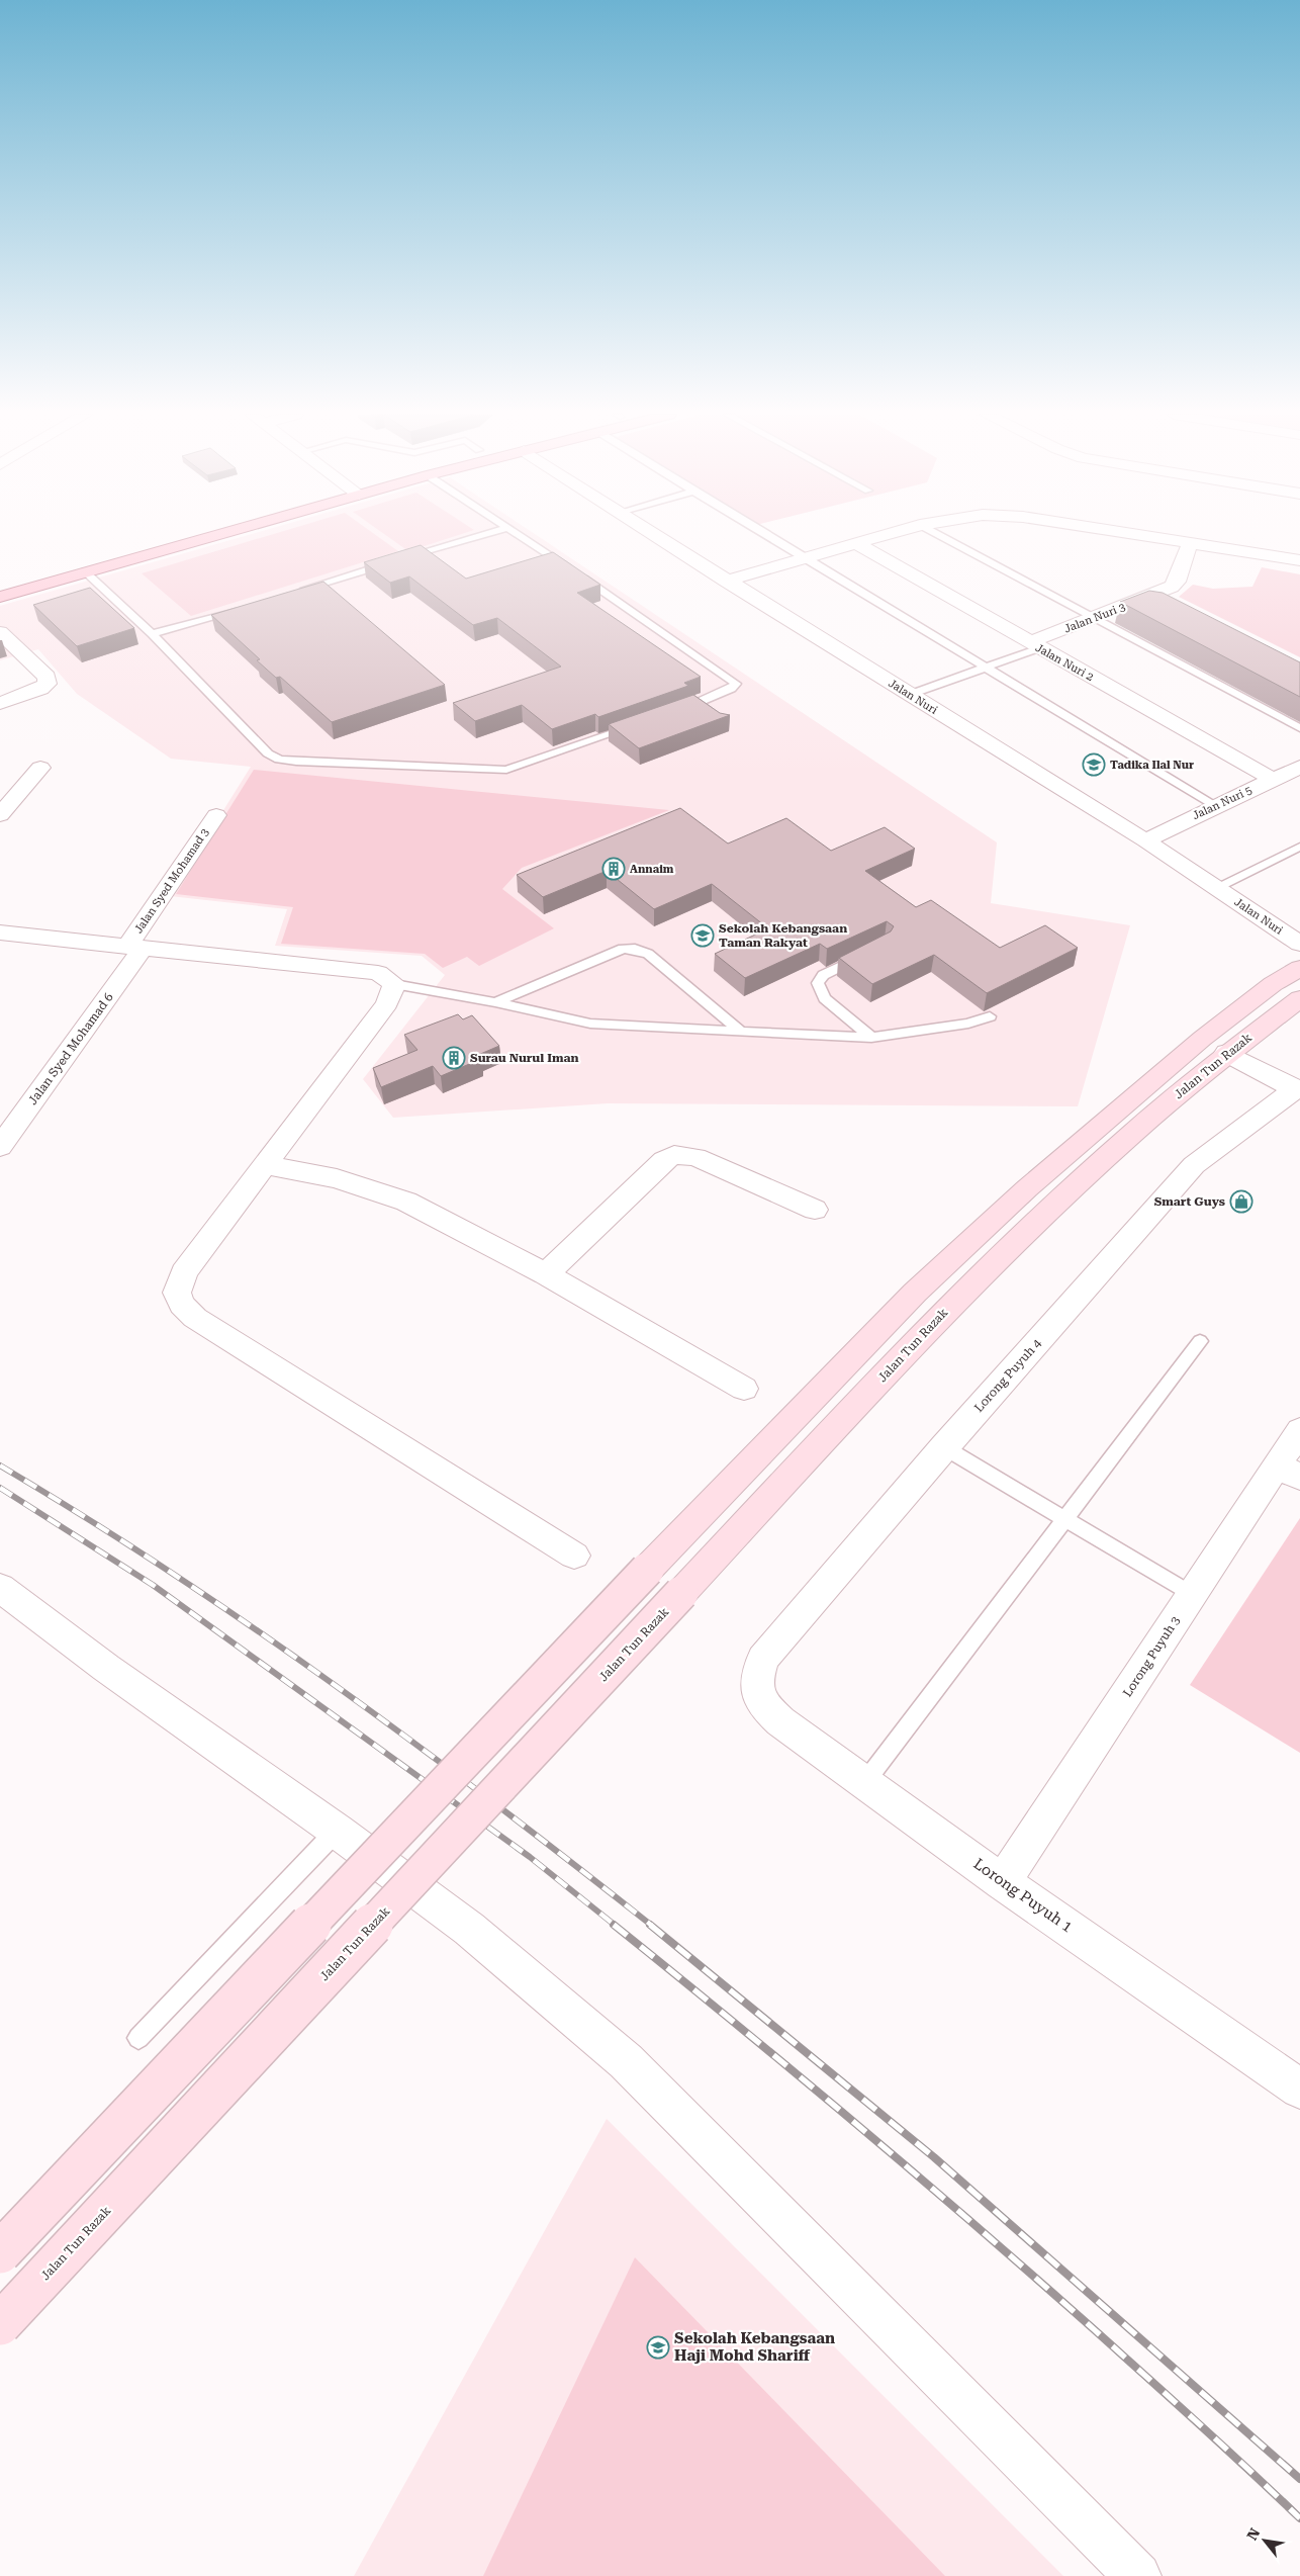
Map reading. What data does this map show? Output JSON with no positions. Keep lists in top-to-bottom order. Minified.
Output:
{"streets":{"main road":["Jalan Tun Razak"],"street":["Jalan Nuri 3","Jalan Nuri 2","Jalan Nuri","Jalan Nuri 5","Jalan Syed Mohamad 3","Jalan Syed Mohamad 6","Lorong Puyuh 4","Lorong Puyuh 3","Lorong Puyuh 1"]},"crossings":[["Jalan Nuri 3","Jalan Nuri 2"],["Jalan Nuri 2","Jalan Nuri 5"],["Jalan Nuri","Jalan Nuri 5"],["Jalan Syed Mohamad 3","Jalan Syed Mohamad 6"],["Lorong Puyuh 4","Lorong Puyuh 1"],["Lorong Puyuh 3","Lorong Puyuh 1"]],"places":{"school or university":["Tadika Ilal Nur","Sekolah Kebangsaan Taman Rakyat","Sekolah Kebangsaan Haji Mohd Shariff"],"building":["Annaim","Surau Nurul Iman"],"shop":["Smart Guys"]},"north":"top left"}
